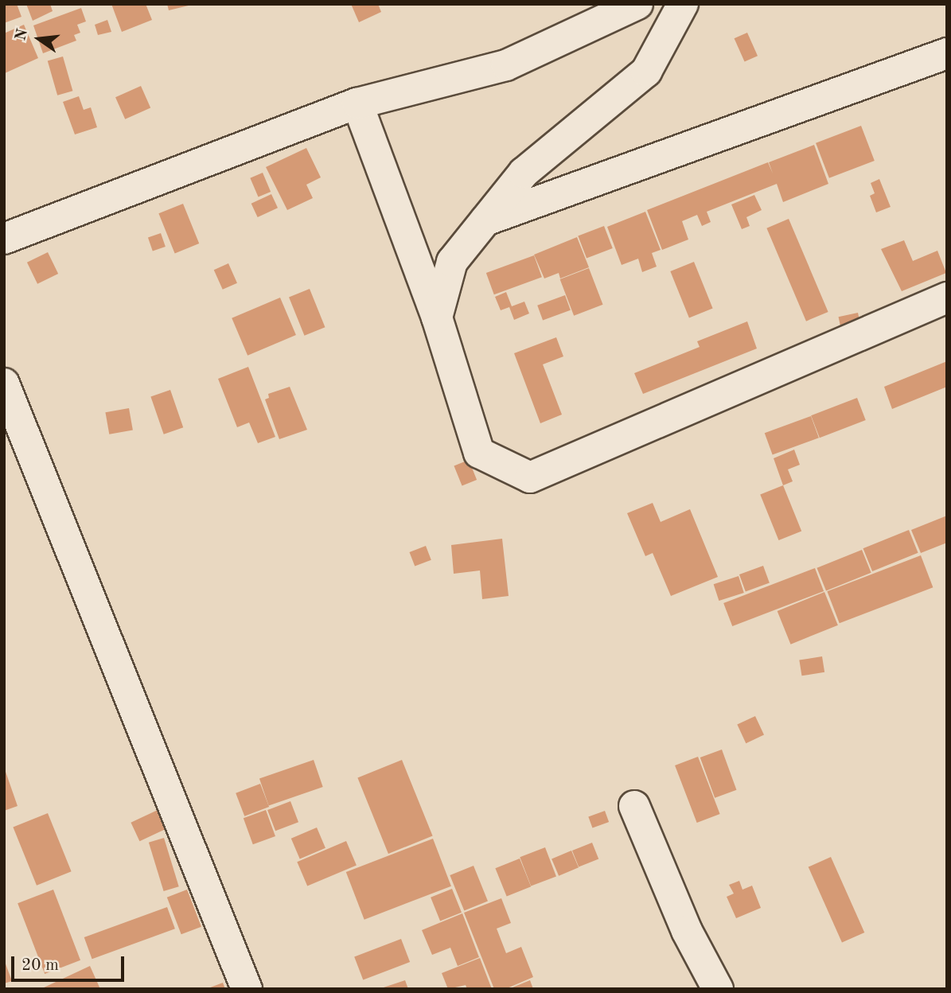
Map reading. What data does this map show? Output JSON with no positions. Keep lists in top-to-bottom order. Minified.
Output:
{"scale_bar":"20 m","north":"left"}
